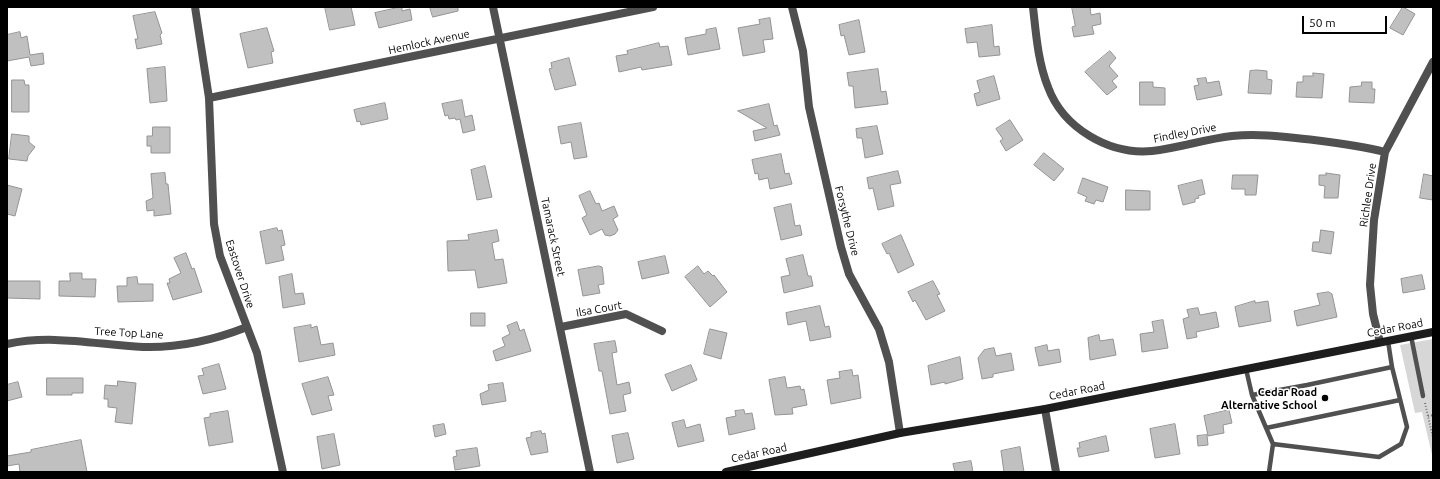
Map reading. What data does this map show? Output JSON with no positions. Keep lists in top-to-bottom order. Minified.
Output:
{"streets":{"street":["Hemlock Avenue","Findley Drive","Richlee Drive","Forsythe Drive","Tamarack Street","Eastover Drive","Ilsa Court","Cedar Road","Tree Top Lane"]},"crossings":[["Hemlock Avenue","Tamarack Street"],["Hemlock Avenue","Eastover Drive"],["Findley Drive","Richlee Drive"],["Richlee Drive","Cedar Road"],["Forsythe Drive","Cedar Road"],["Tamarack Street","Ilsa Court"],["Eastover Drive","Tree Top Lane"]],"places":["Cedar Road Alternative School"],"scale_bar":"50 m"}
